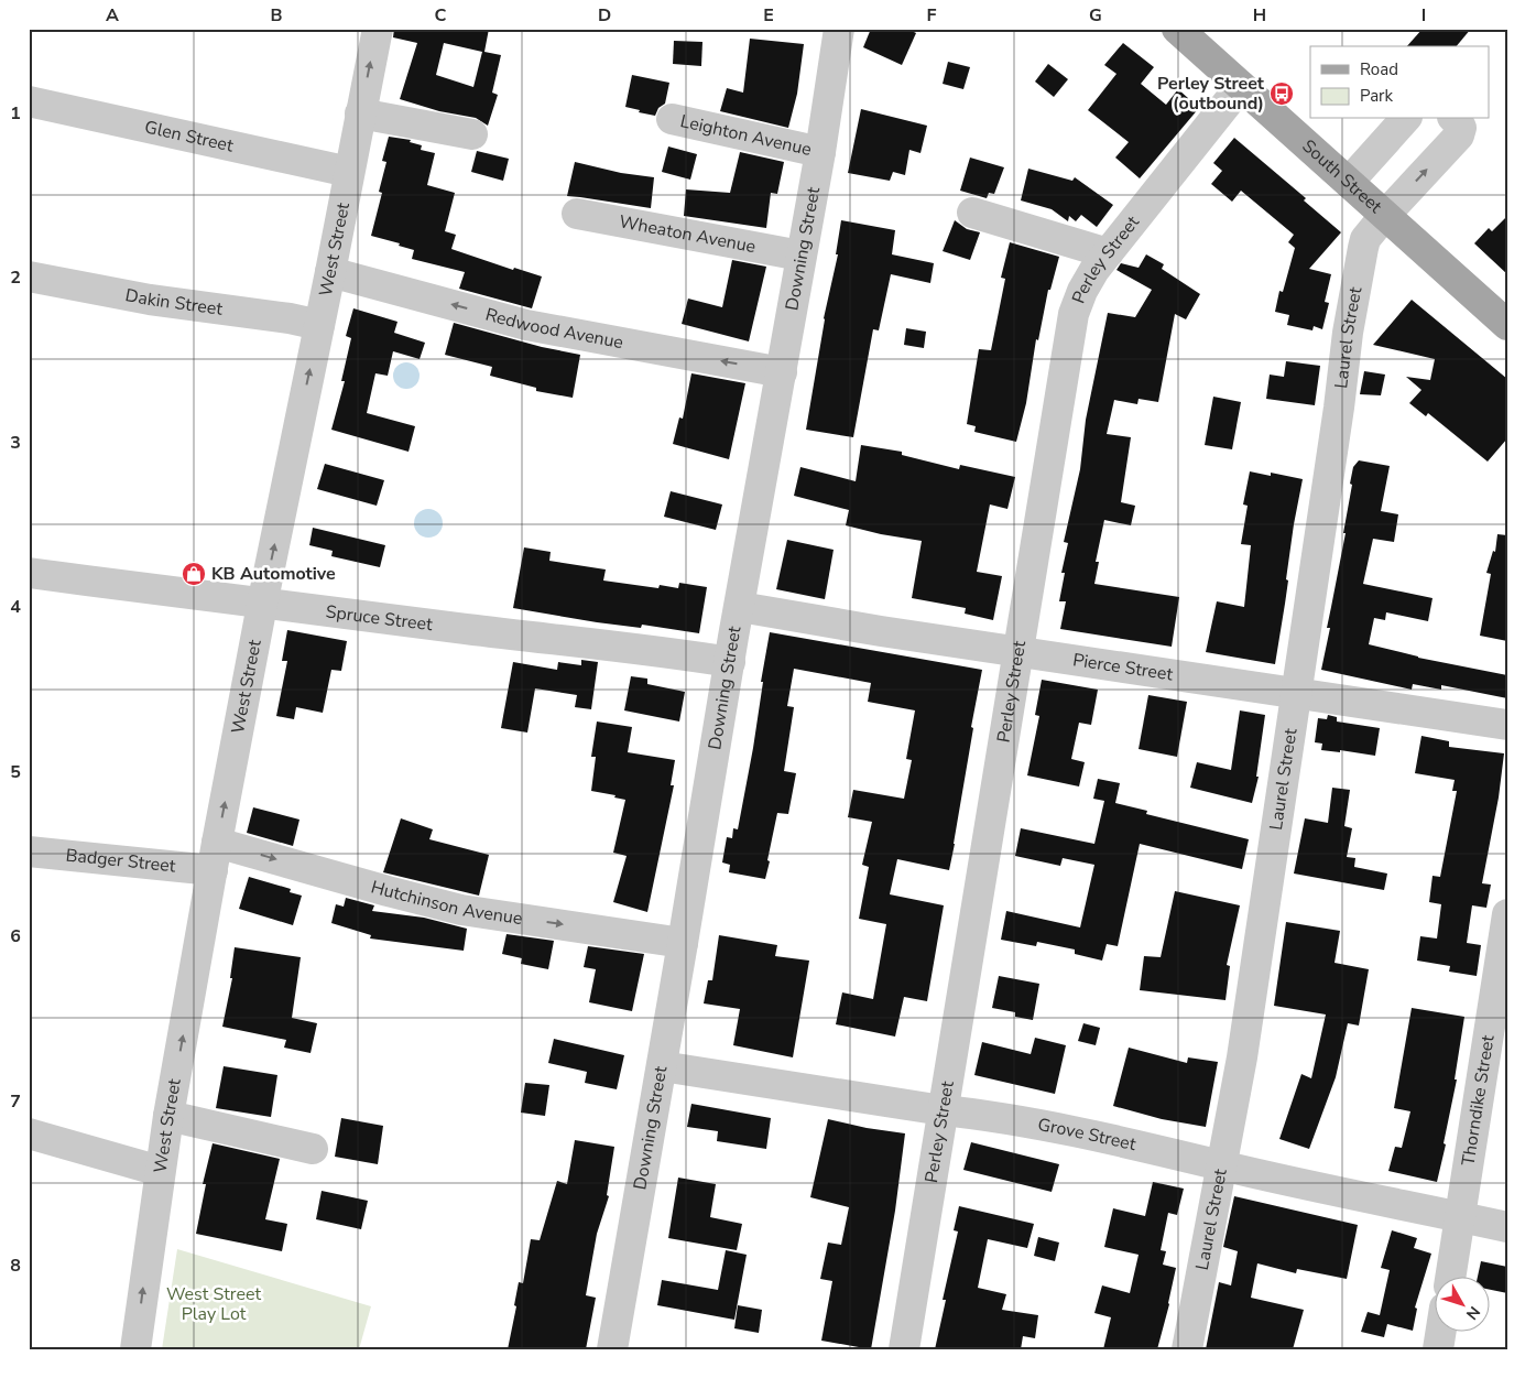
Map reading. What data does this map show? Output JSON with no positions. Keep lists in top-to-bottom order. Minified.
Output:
{"streets":{"main road":["South Street"],"street":["Leighton Avenue","Glen Street","Wheaton Avenue","West Street","Downing Street","Perley Street","Dakin Street","Redwood Avenue","Laurel Street","Spruce Street","Pierce Street","Badger Street","Hutchinson Avenue","Thorndike Street","Grove Street"]},"crossings":[["Leighton Avenue","Downing Street"],["Glen Street","West Street"],["South Street","Perley Street"],["South Street","Laurel Street"],["Wheaton Avenue","Downing Street"],["West Street","Dakin Street"],["West Street","Redwood Avenue"],["West Street","Spruce Street"],["West Street","Badger Street"],["West Street","Hutchinson Avenue"],["Downing Street","Redwood Avenue"],["Downing Street","Spruce Street"],["Downing Street","Pierce Street"],["Downing Street","Hutchinson Avenue"],["Downing Street","Grove Street"],["Perley Street","Pierce Street"],["Perley Street","Grove Street"],["Laurel Street","Pierce Street"],["Laurel Street","Grove Street"],["Badger Street","Hutchinson Avenue"],["Thorndike Street","Grove Street"]],"one_way":["West Street","Redwood Avenue"],"parks":["West Street Play Lot"],"places":{"bus stop":["Perley Street (outbound)"],"shop":["KB Automotive"]},"legend":["Road","Park"],"north":"bottom right","grid":{"columns":["A","B","C","D","E","F","G","H","I"],"rows":["1","2","3","4","5","6","7","8"]}}
